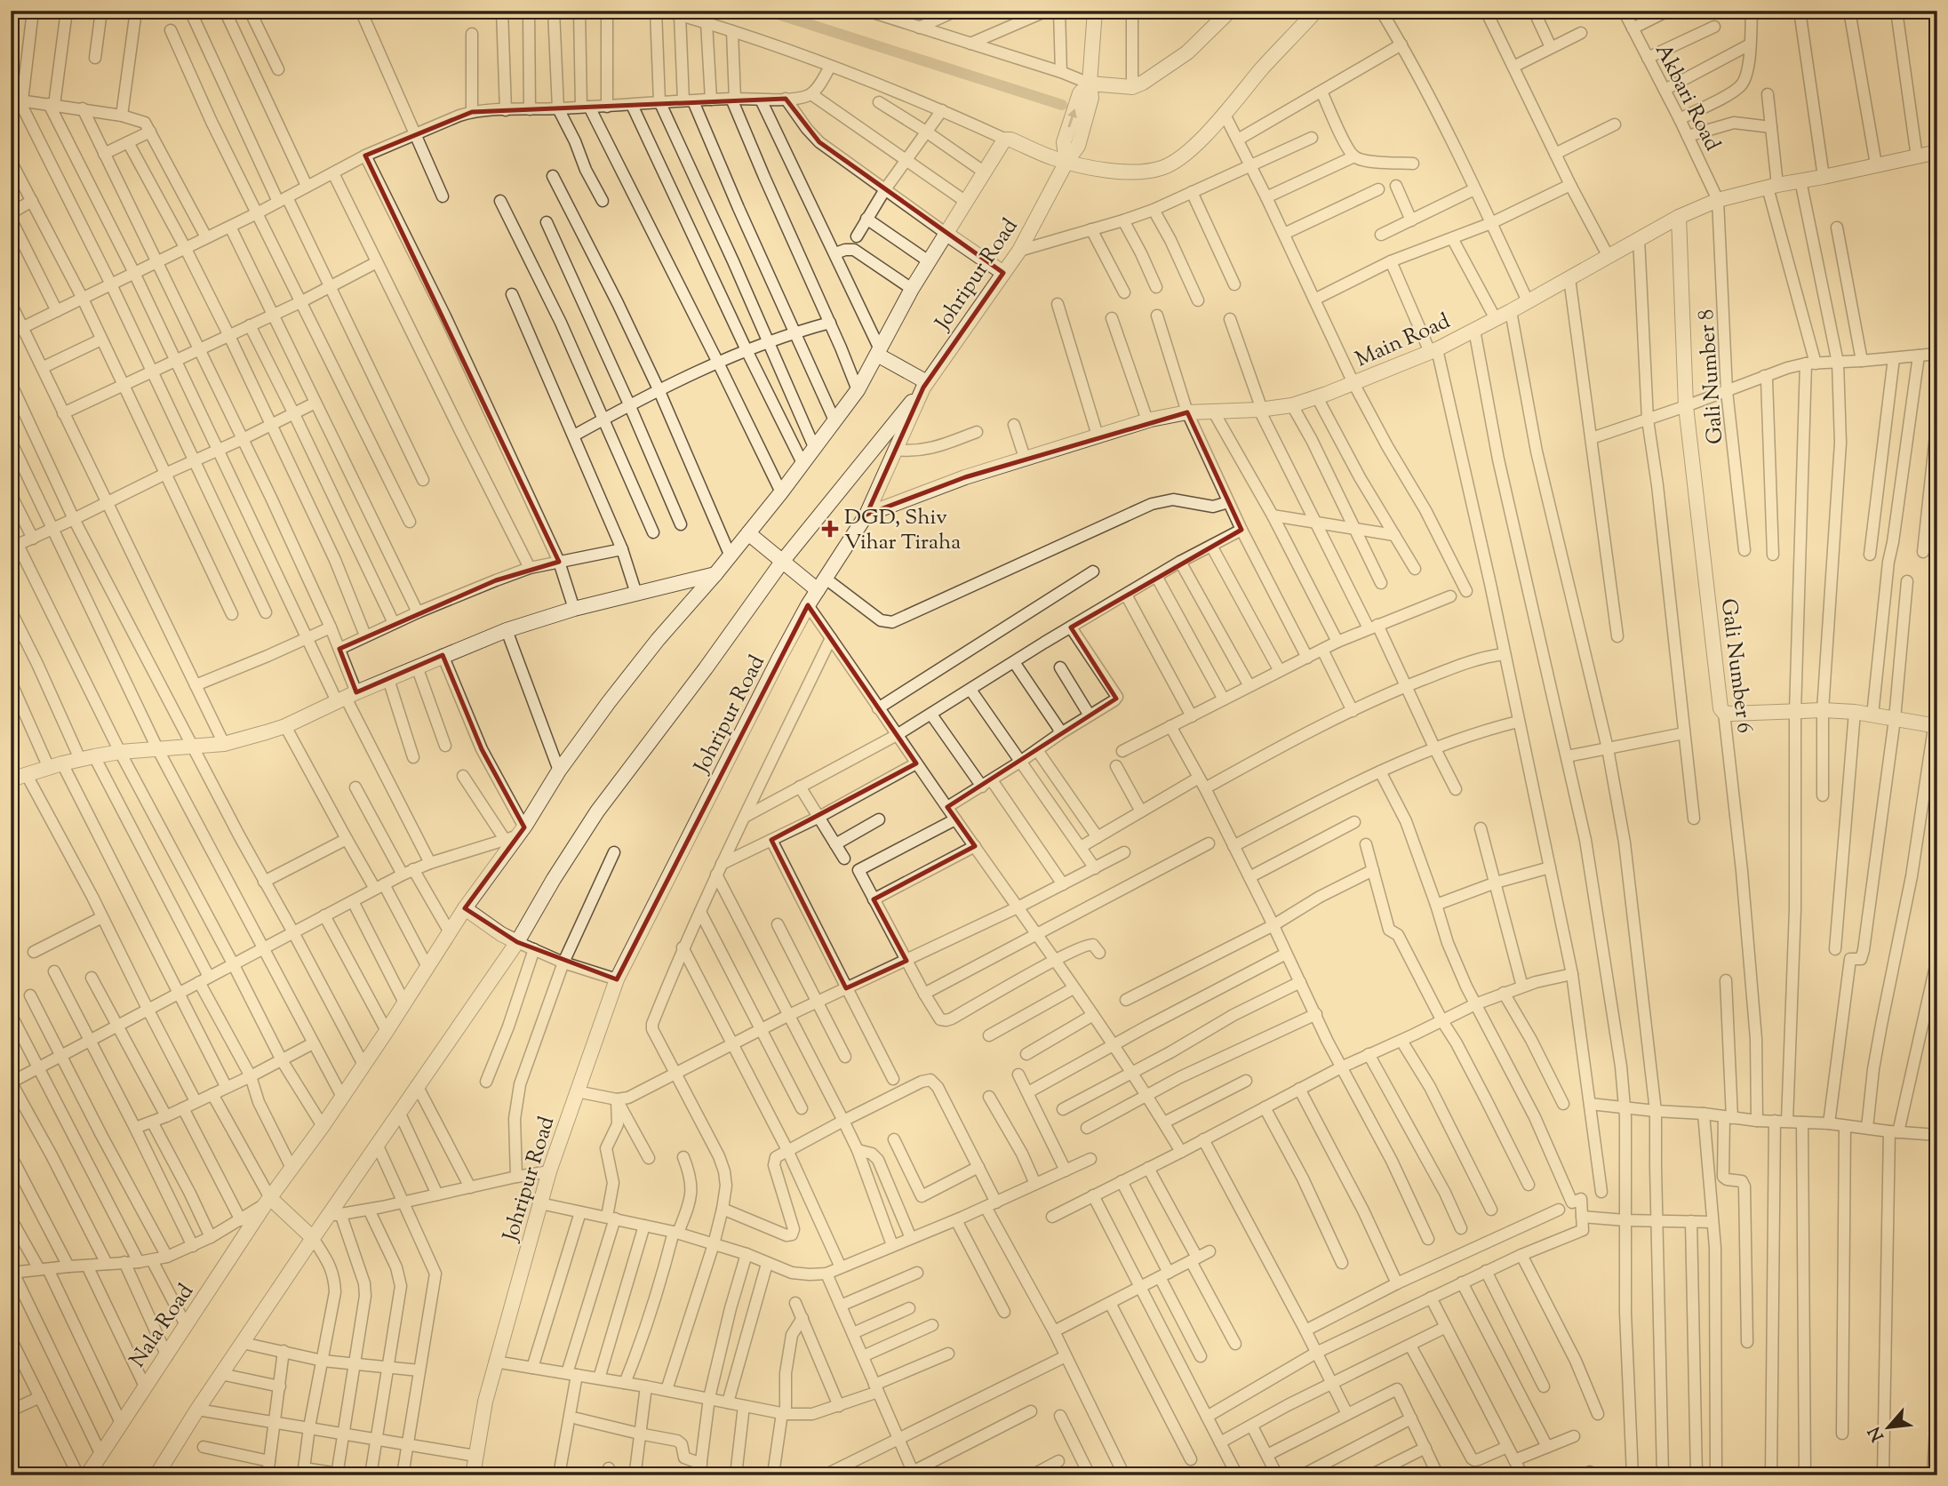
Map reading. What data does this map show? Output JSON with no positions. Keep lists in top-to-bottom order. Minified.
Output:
{"streets":{"street":["Akbari Road","Johripur Road","Main Road","Gali Number 8","Gali Number 6","Nala Road"]},"crossings":[["Akbari Road","Main Road"],["Akbari Road","Gali Number 8"],["Johripur Road","Main Road"],["Main Road","Gali Number 8"],["Main Road","Gali Number 6"]],"places":{"health":["DGD, Shiv Vihar Tiraha"]},"north":"bottom left"}
